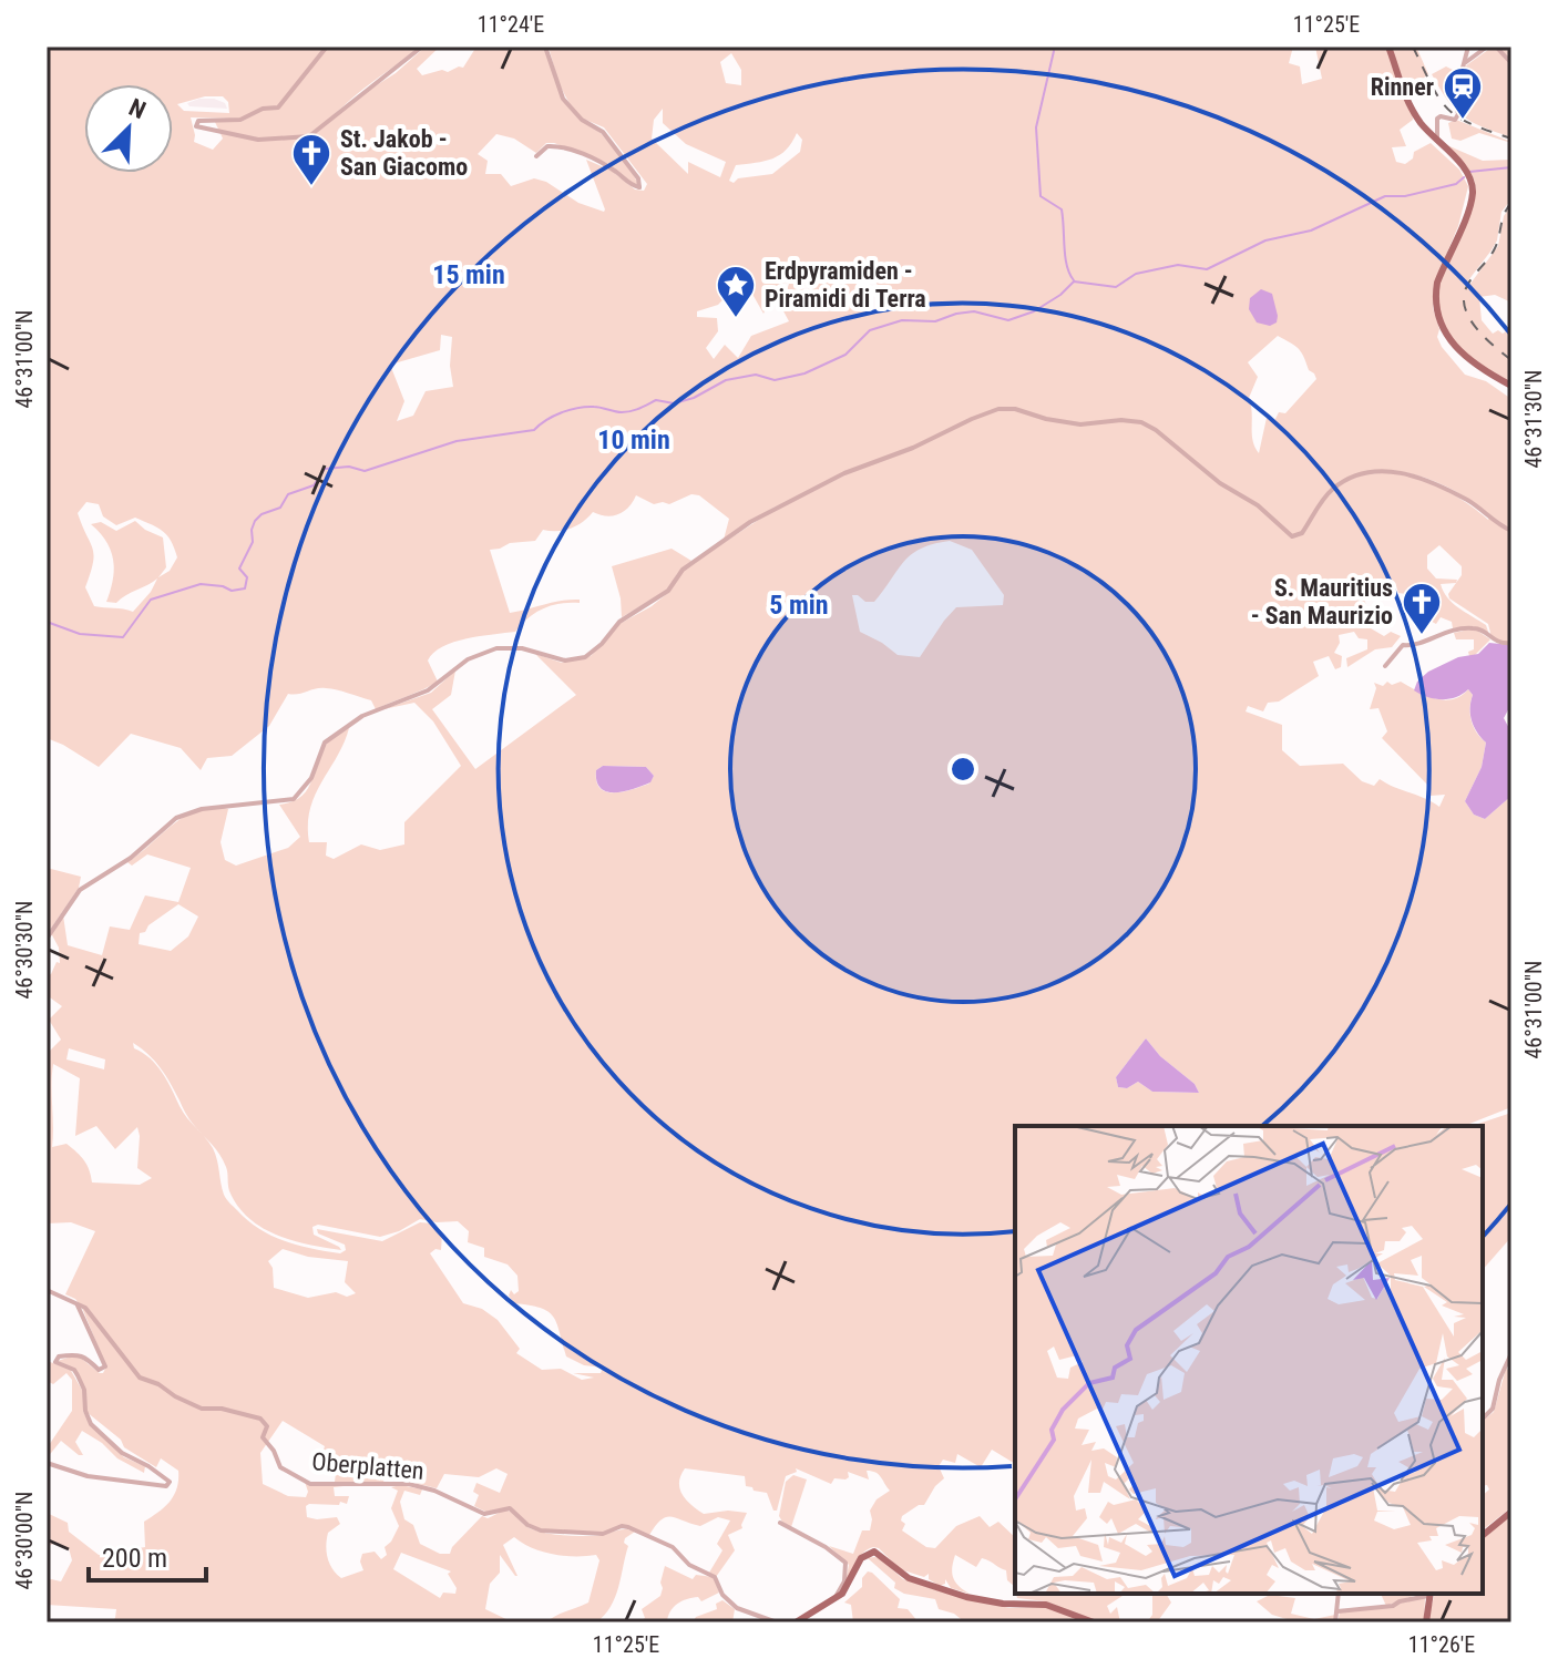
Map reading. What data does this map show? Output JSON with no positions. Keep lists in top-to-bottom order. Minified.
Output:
{"streets":{"street":["Oberplatten"]},"places":{"station":["Rinner"],"church":["St. Jakob - San Giacomo","S. Mauritius - San Maurizio"],"place":["Erdpyramiden - Piramidi di Terra"]},"scale_bar":"200 m","north":"top right","coordinates":["11°24'E","11°25'E","46°31'00\"N","46°31'30\"N","46°30'30\"N","46°30'00\"N","11°26'E"],"rings":["15 min","10 min","5 min"]}
